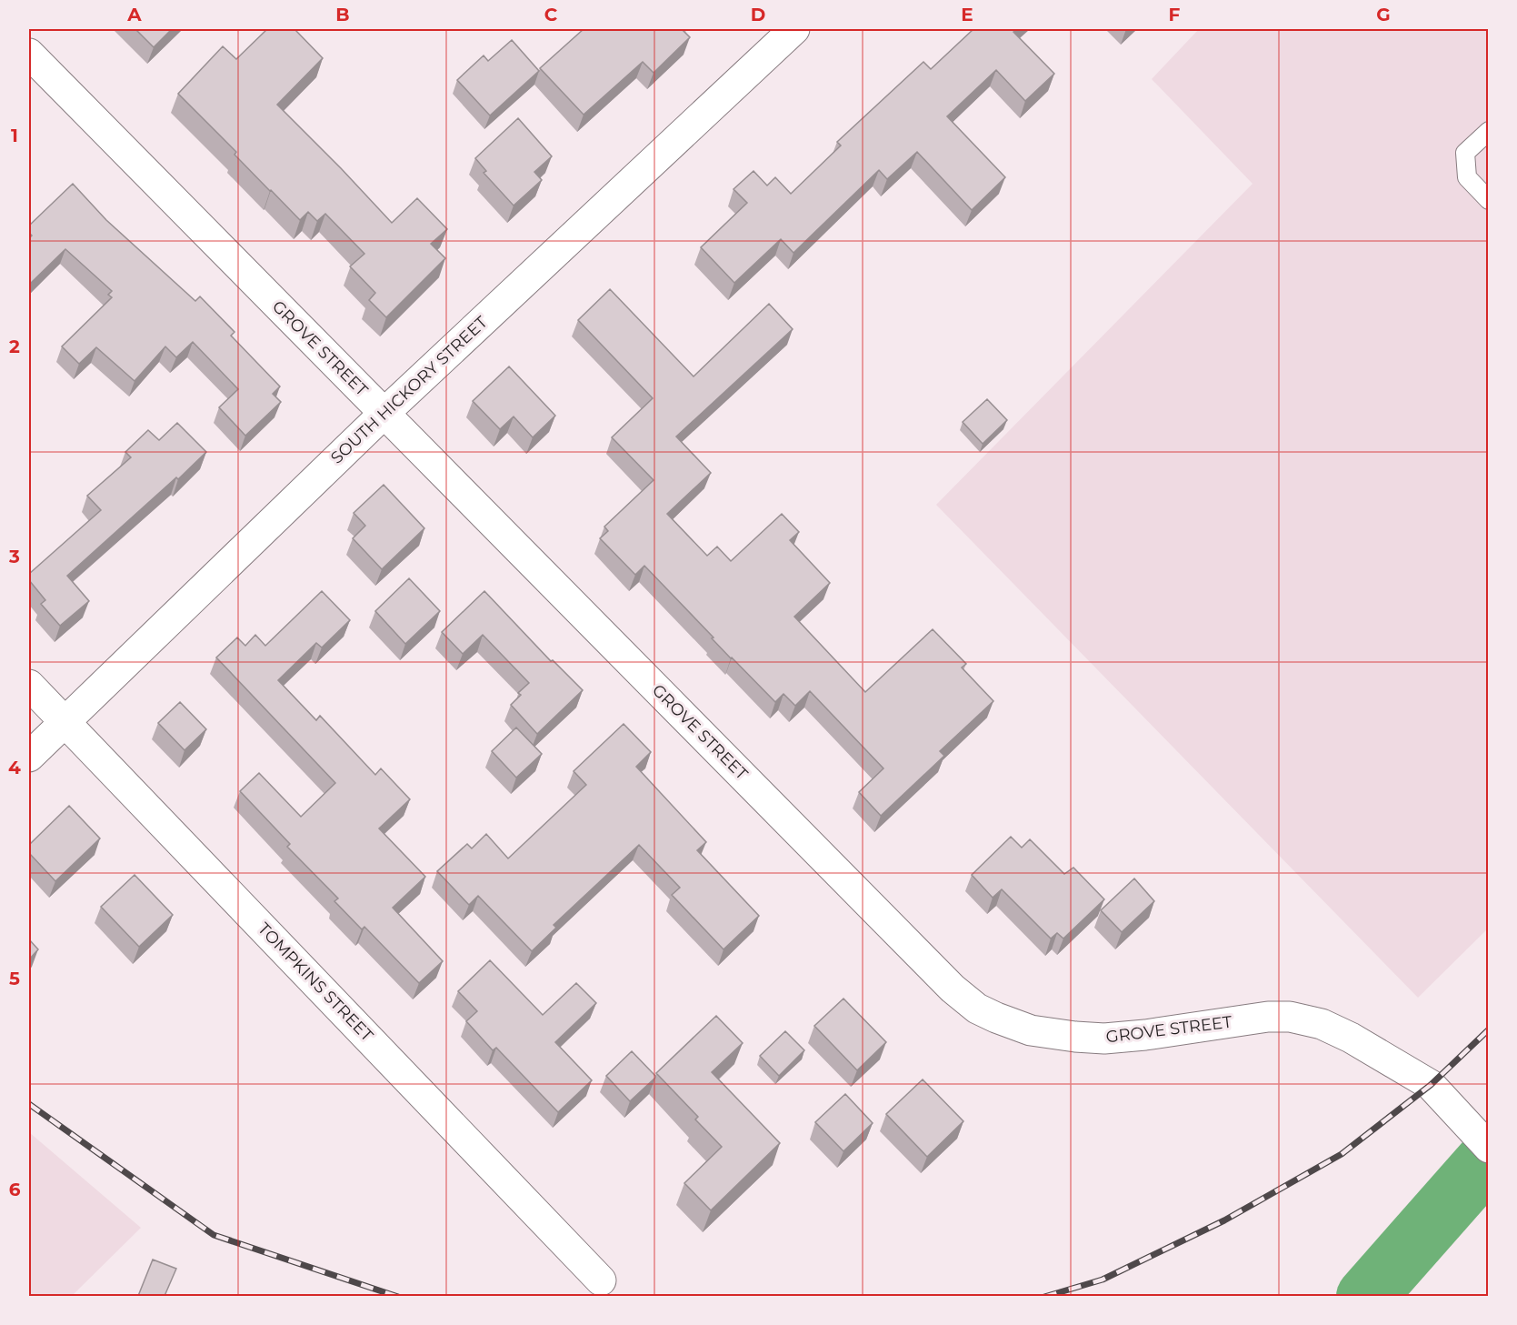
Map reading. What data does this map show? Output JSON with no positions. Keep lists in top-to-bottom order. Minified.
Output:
{"streets":{"street":["GROVE STREET","SOUTH HICKORY STREET","TOMPKINS STREET"]},"crossings":[["GROVE STREET","SOUTH HICKORY STREET"],["SOUTH HICKORY STREET","TOMPKINS STREET"]],"grid":{"columns":["A","B","C","D","E","F","G"],"rows":["1","2","3","4","5","6"]}}
